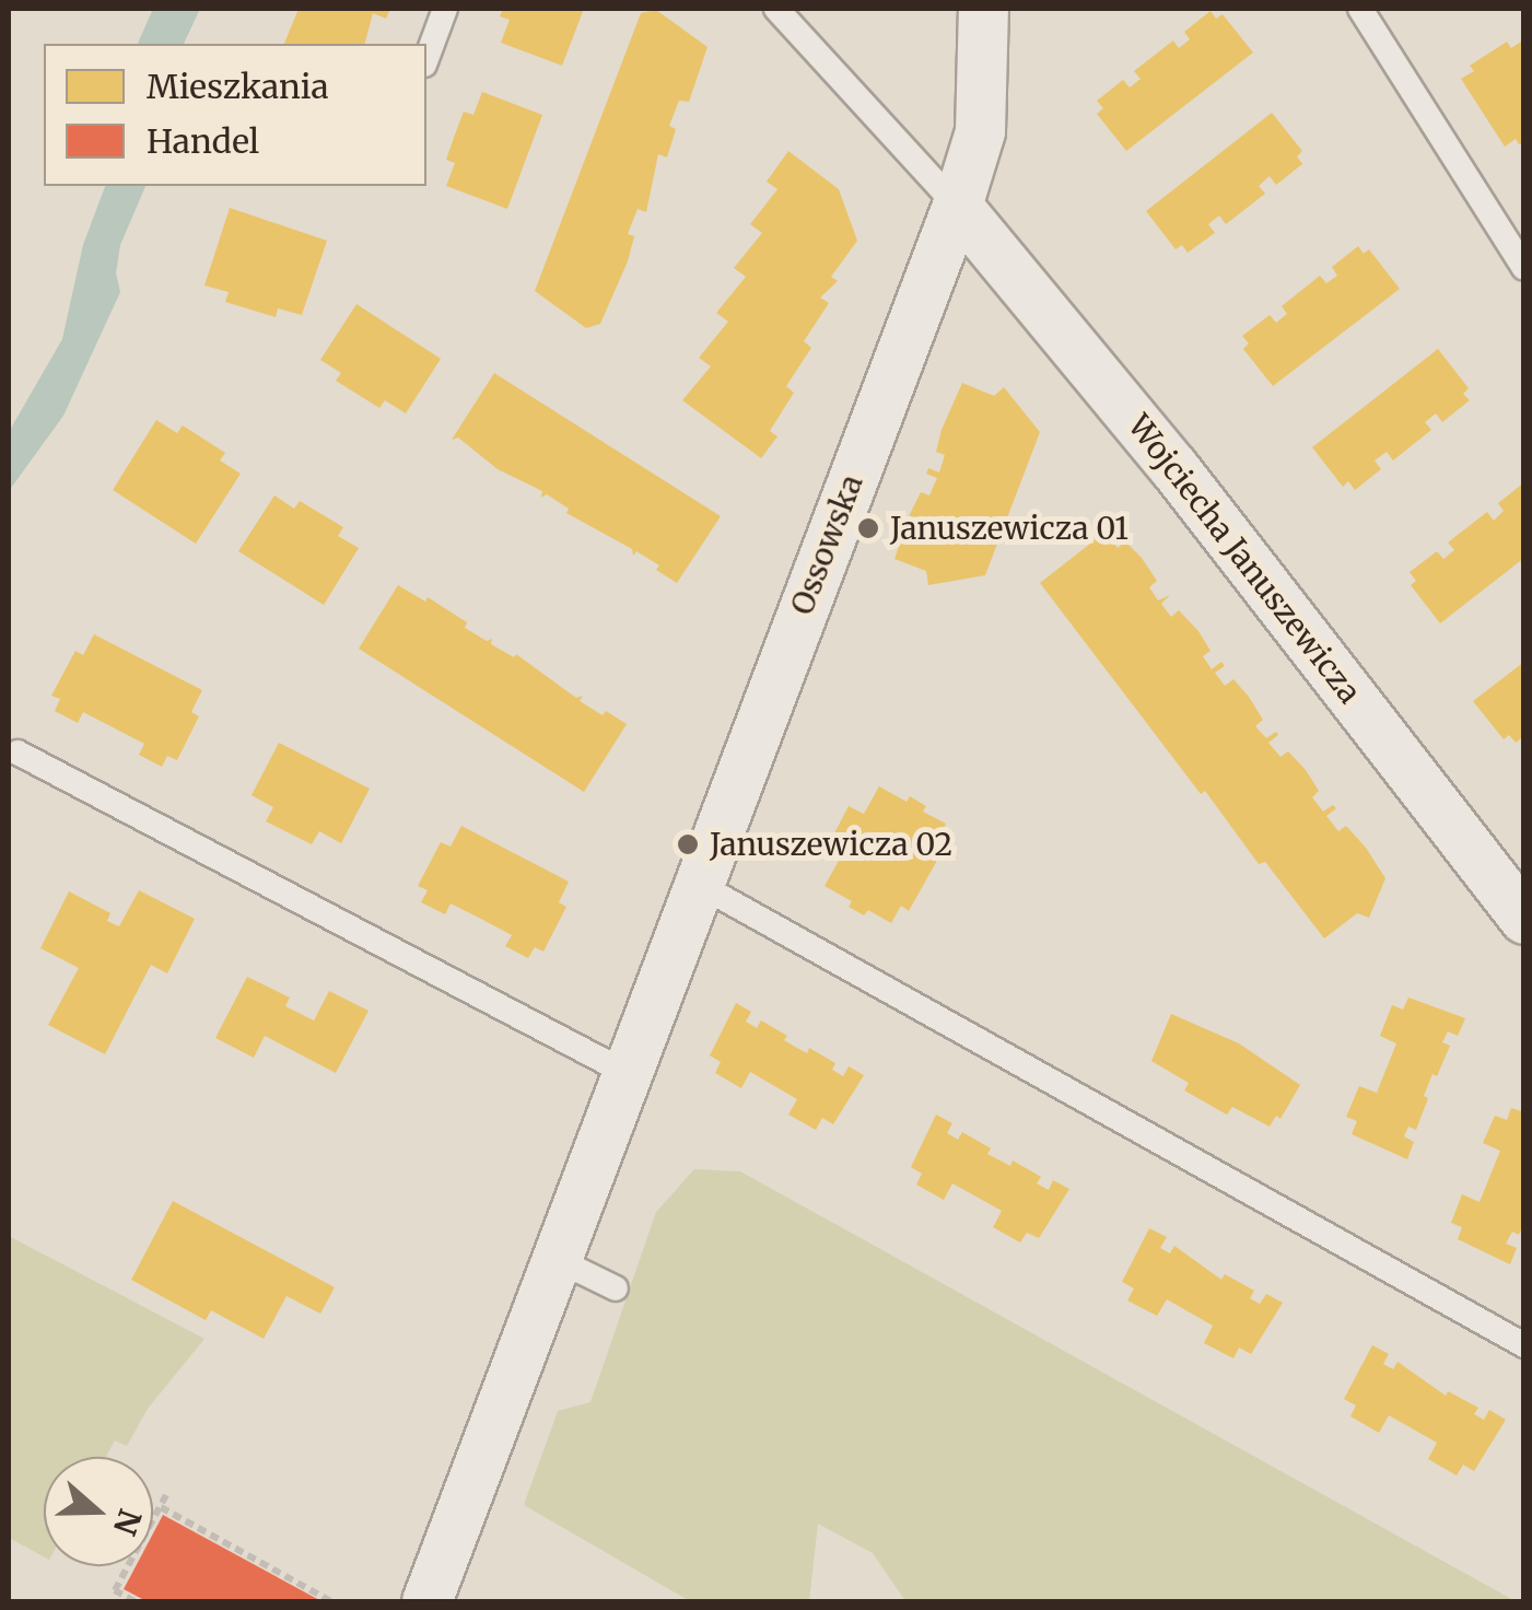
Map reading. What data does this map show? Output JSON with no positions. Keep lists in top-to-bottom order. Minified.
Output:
{"streets":{"street":["Ossowska","Wojciecha Januszewicza"]},"crossings":[["Ossowska","Wojciecha Januszewicza"]],"places":["Januszewicza 01","Januszewicza 02"],"legend":["Mieszkania","Handel"],"north":"right"}
